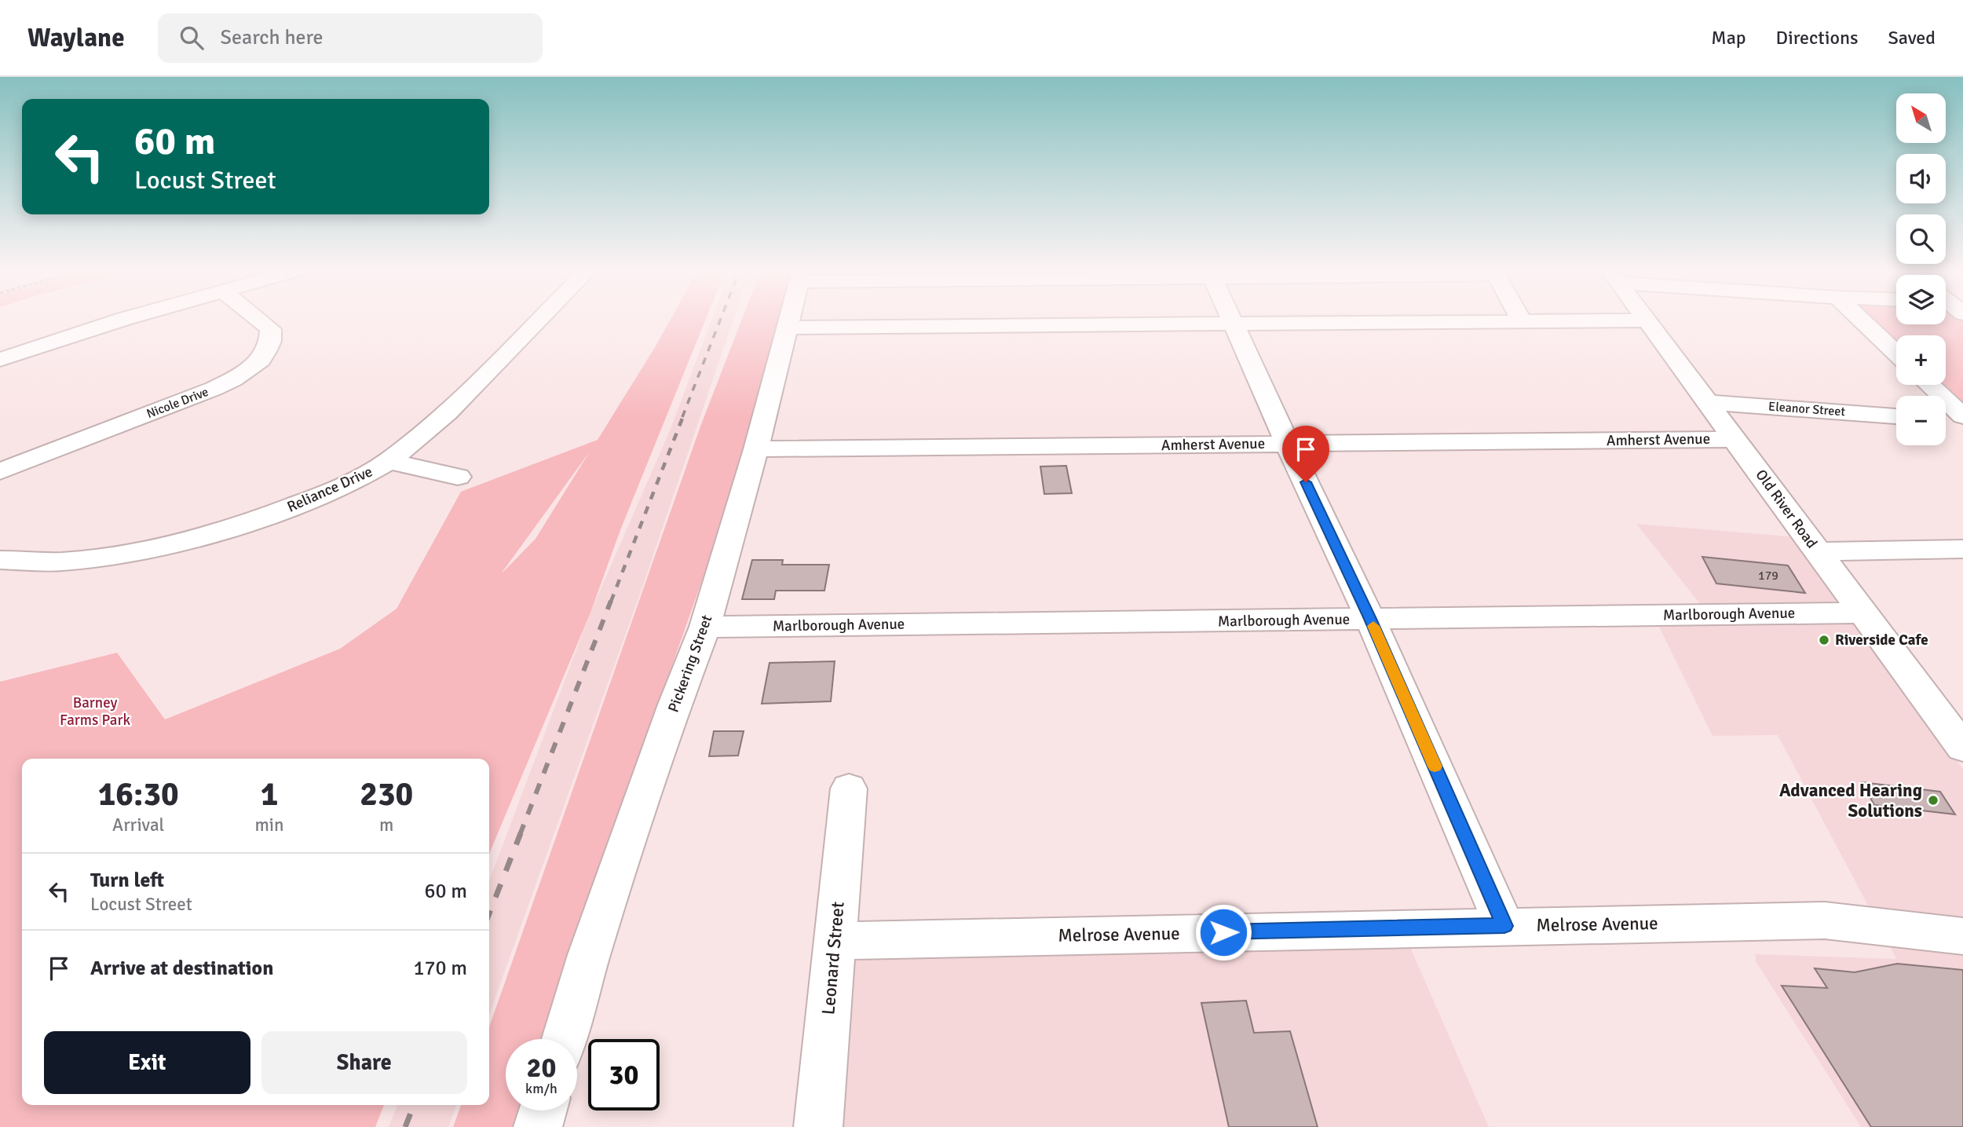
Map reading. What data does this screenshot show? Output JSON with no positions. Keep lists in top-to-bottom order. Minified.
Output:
{"streets":{"street":["Nicole Drive","Eleanor Street","Amherst Avenue","Reliance Drive","Old River Road","Marlborough Avenue","Pickering Street","Melrose Avenue","Leonard Street"]},"crossings":[["Eleanor Street","Old River Road"],["Amherst Avenue","Old River Road"],["Amherst Avenue","Pickering Street"],["Old River Road","Marlborough Avenue"],["Marlborough Avenue","Pickering Street"],["Melrose Avenue","Leonard Street"]],"parks":["Barney Farms Park"],"places":["Riverside Cafe","Advanced Hearing Solutions"],"house_numbers":["179"],"north":"top left","page":{"header":"Waylane","search":"Search here","nav":["Map","Directions","Saved"],"map_buttons":["+","−"],"turn":["60 m","Locust Street"],"eta":["16:30","Arrival","1","min","230","m"],"list":[{"name":"Turn left","note":"Locust Street","value":"60 m"},{"name":"Arrive at destination","value":"170 m"}],"buttons":["Exit","Share"],"speed":"20 km/h","limit":"30"}}
